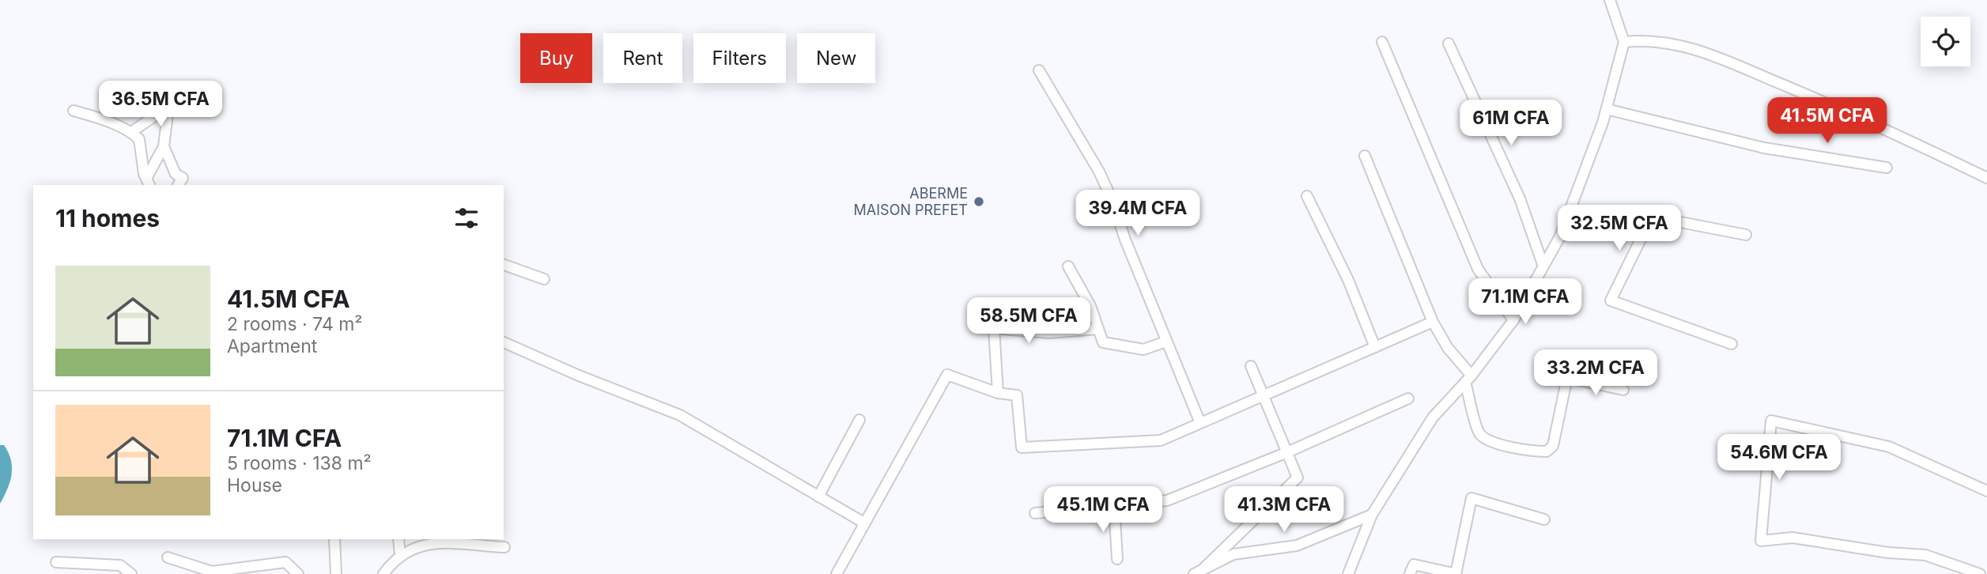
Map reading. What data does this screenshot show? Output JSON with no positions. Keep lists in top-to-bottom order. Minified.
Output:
{"places":["ABERME MAISON PREFET"],"page":{"chip":["Buy","Rent","Filters","New"],"price":["36.5M CFA","41.5M CFA","61M CFA","39.4M CFA","32.5M CFA","71.1M CFA","58.5M CFA","33.2M CFA","54.6M CFA","45.1M CFA","41.3M CFA"],"heading":"11 homes","list":[{"name":"41.5M CFA","note":"2 rooms · 74 m² · Apartment"},{"name":"71.1M CFA","note":"5 rooms · 138 m² · House"}]}}
